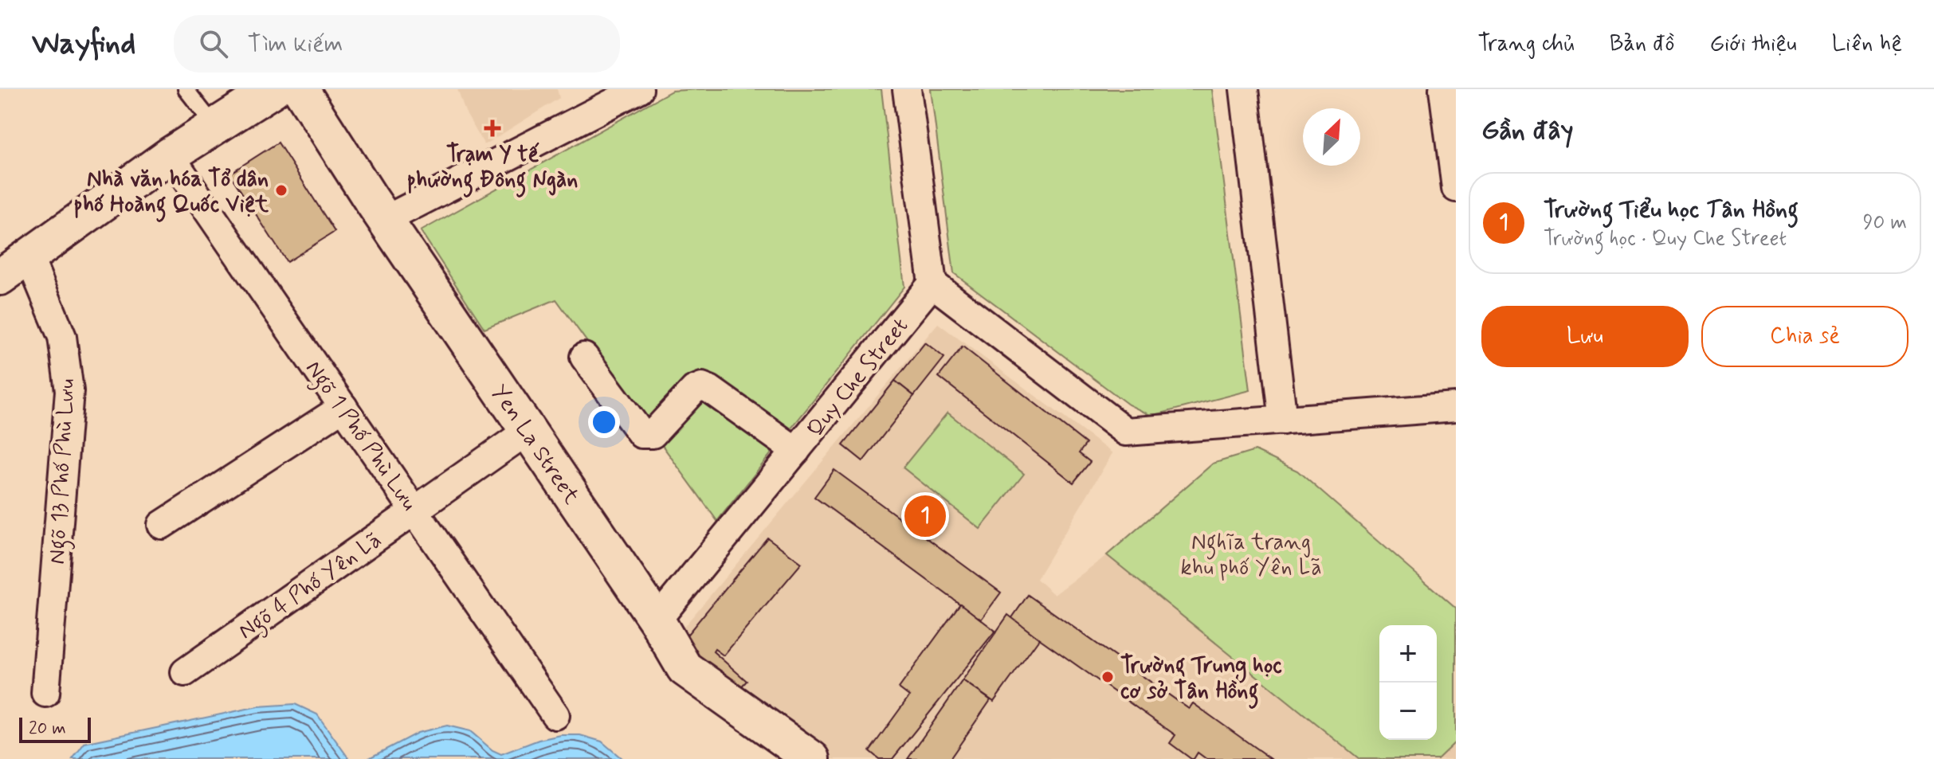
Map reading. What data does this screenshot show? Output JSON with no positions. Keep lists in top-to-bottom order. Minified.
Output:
{"streets":{"street":["Quy Che Street","Ngõ 1 Phố Phù Lưu","Yen La Street","Ngõ 13 Phố Phù Lưu","Ngõ 4 Phố Yên Lã"]},"crossings":[["Quy Che Street","Yen La Street"],["Ngõ 1 Phố Phù Lưu","Ngõ 4 Phố Yên Lã"],["Yen La Street","Ngõ 4 Phố Yên Lã"]],"parks":["Nghĩa trang khu phố Yên Lã"],"places":{"health":["Trạm Y tế phường Đông Ngàn"],"other":["Nhà văn hóa Tổ dân phố Hoàng Quốc Việt","Trường Trung học cơ sở Tân Hồng"]},"scale_bar":"20 m","north":"top right","page":{"header":"Wayfind","search":"Tìm kiếm","nav":["Trang chủ","Bản đồ","Giới thiệu","Liên hệ"],"heading":"Gần đây","list":[{"mark":"1","name":"Trường Tiểu học Tân Hồng","note":"Trường học · Quy Che Street","value":"90 m"}],"buttons":["Lưu","Chia sẻ"],"pins":"1","map_buttons":["+","−"],"scale":"20 m"}}
